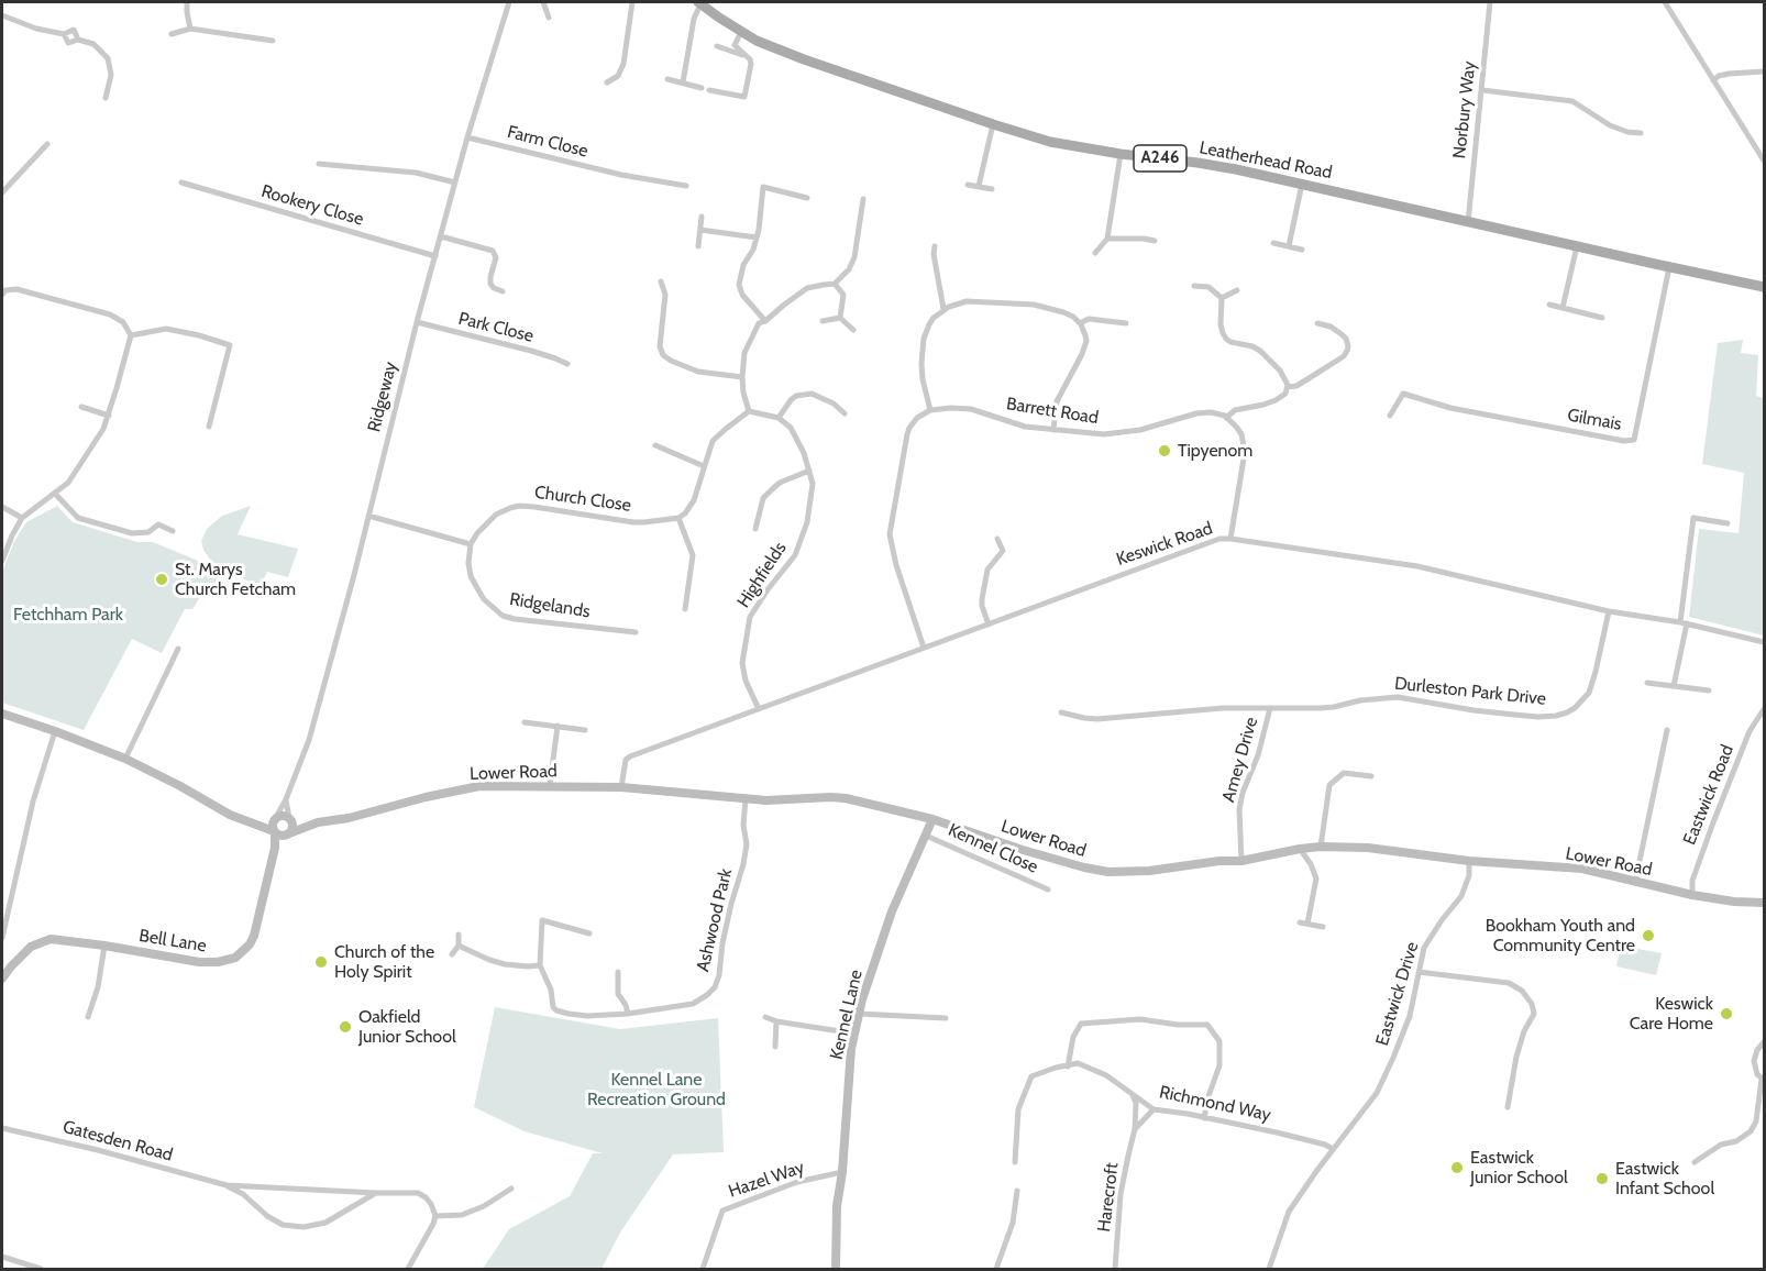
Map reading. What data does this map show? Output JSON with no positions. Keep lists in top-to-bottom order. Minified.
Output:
{"streets":{"main road":["A246","Leatherhead Road"],"street":["Norbury Way","Farm Close","Rookery Close","Park Close","Ridgeway","Barrett Road","Gilmais","Church Close","Keswick Road","Highfields","Ridgelands","Durleston Park Drive","Amey Drive","Lower Road","Eastwick Road","Kennel Close","Ashwood Park","Bell Lane","Eastwick Drive","Kennel Lane","Richmond Way","Gatesden Road","Hazel Way","Harecroft"]},"crossings":[["Norbury Way","Leatherhead Road"],["Farm Close","Ridgeway"],["Leatherhead Road","Gilmais"],["Rookery Close","Ridgeway"],["Park Close","Ridgeway"],["Ridgeway","Lower Road"],["Ridgeway","Bell Lane"],["Church Close","Ridgelands"],["Keswick Road","Highfields"],["Keswick Road","Durleston Park Drive"],["Keswick Road","Lower Road"],["Durleston Park Drive","Amey Drive"],["Amey Drive","Lower Road"],["Lower Road","Eastwick Road"],["Lower Road","Ashwood Park"],["Lower Road","Bell Lane"],["Lower Road","Eastwick Drive"],["Lower Road","Kennel Lane"],["Kennel Close","Kennel Lane"],["Eastwick Drive","Richmond Way"],["Kennel Lane","Hazel Way"],["Richmond Way","Harecroft"]],"parks":["Fetchham Park","Kennel Lane Recreation Ground"],"places":["Tipyenom","St. Marys Church Fetcham","Bookham Youth and Community Centre","Church of the Holy Spirit","Keswick Care Home","Oakfield Junior School","Eastwick Junior School","Eastwick Infant School"]}
